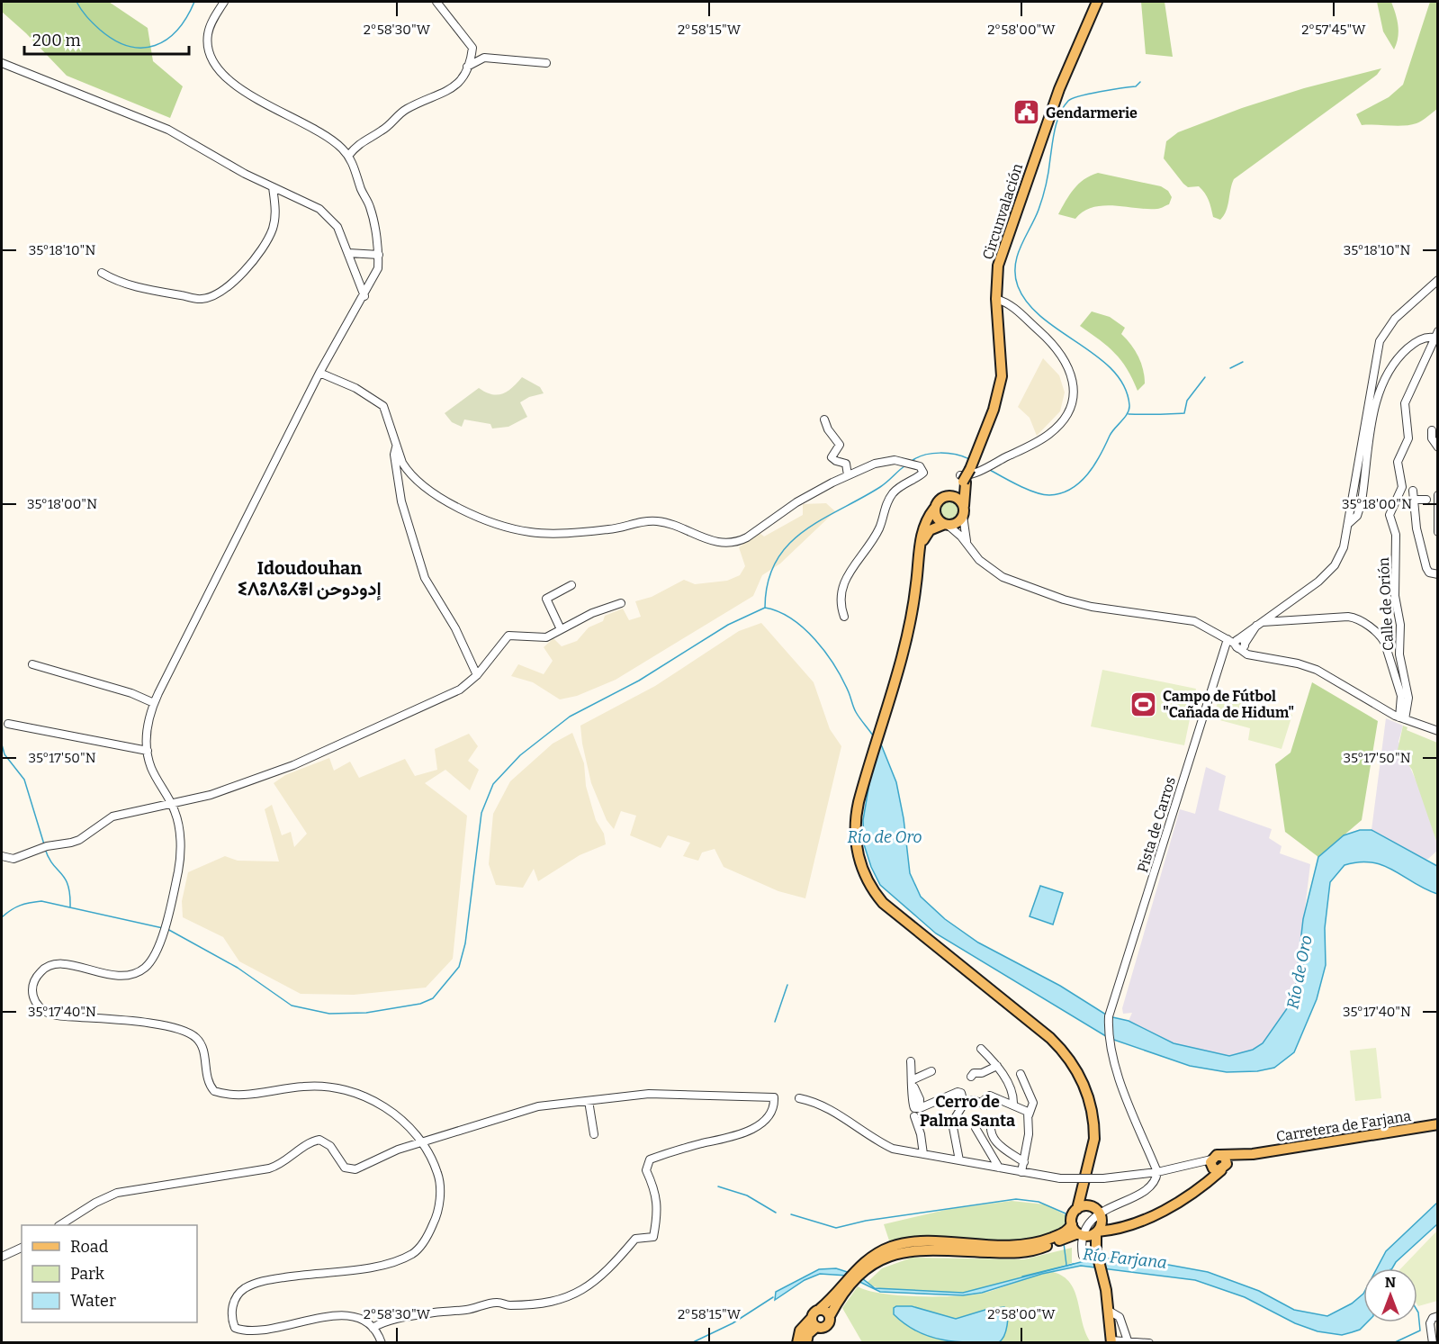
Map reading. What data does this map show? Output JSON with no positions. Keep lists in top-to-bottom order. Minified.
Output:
{"streets":{"main road":["Circunvalación","Carretera de Farjana"],"street":["Calle de Orión","Pista de Carros"]},"districts":["Idoudouhan ⵉⴷⵓⴷⵓⵃⴻⵏ إدودوحن","Cerro de Palma Santa"],"water":["Río de Oro","Río Farjana"],"places":{"public building":["Gendarmerie"],"sports":["Campo de Fútbol \"Cañada de Hidum\""]},"legend":["Road","Park","Water"],"scale_bar":"200 m","north":"top","coordinates":["2°58'30\"W","2°58'15\"W","2°58'00\"W","2°57'45\"W","35°18'10\"N","35°18'00\"N","35°17'50\"N","35°17'40\"N"]}
